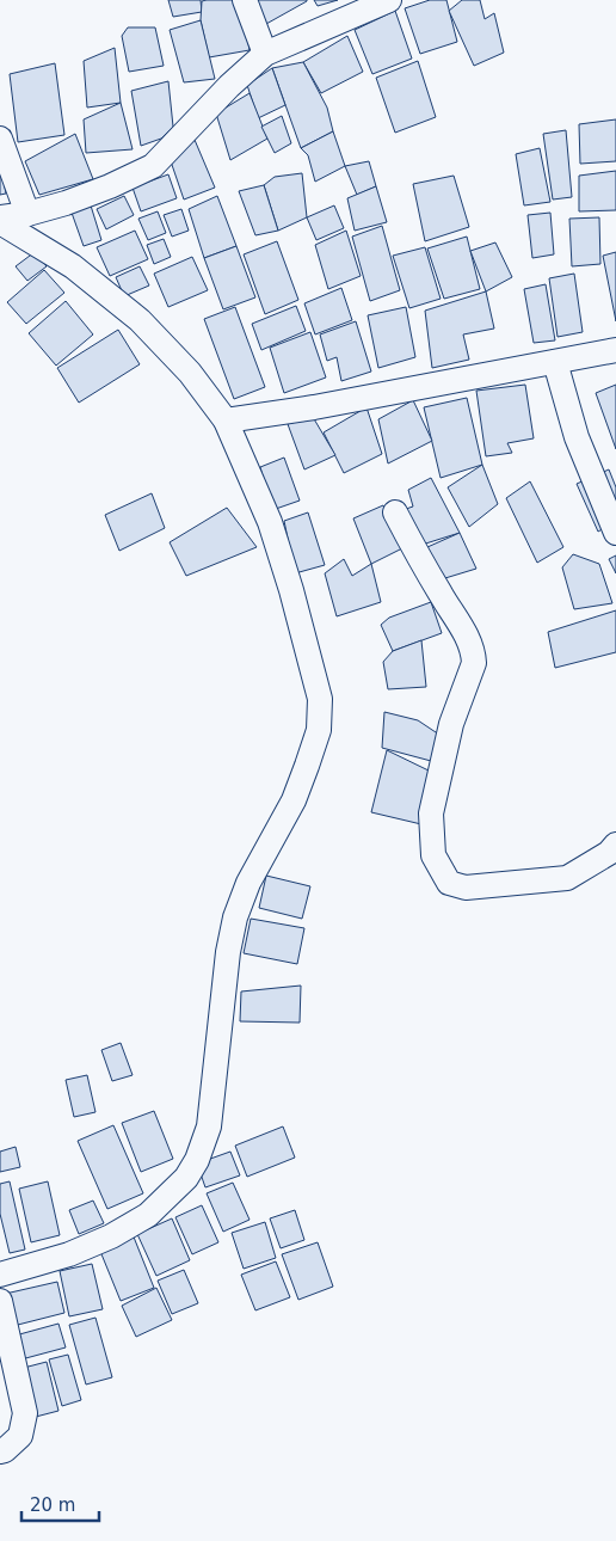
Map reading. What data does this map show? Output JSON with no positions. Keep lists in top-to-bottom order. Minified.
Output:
{"scale_bar":"20 m"}
